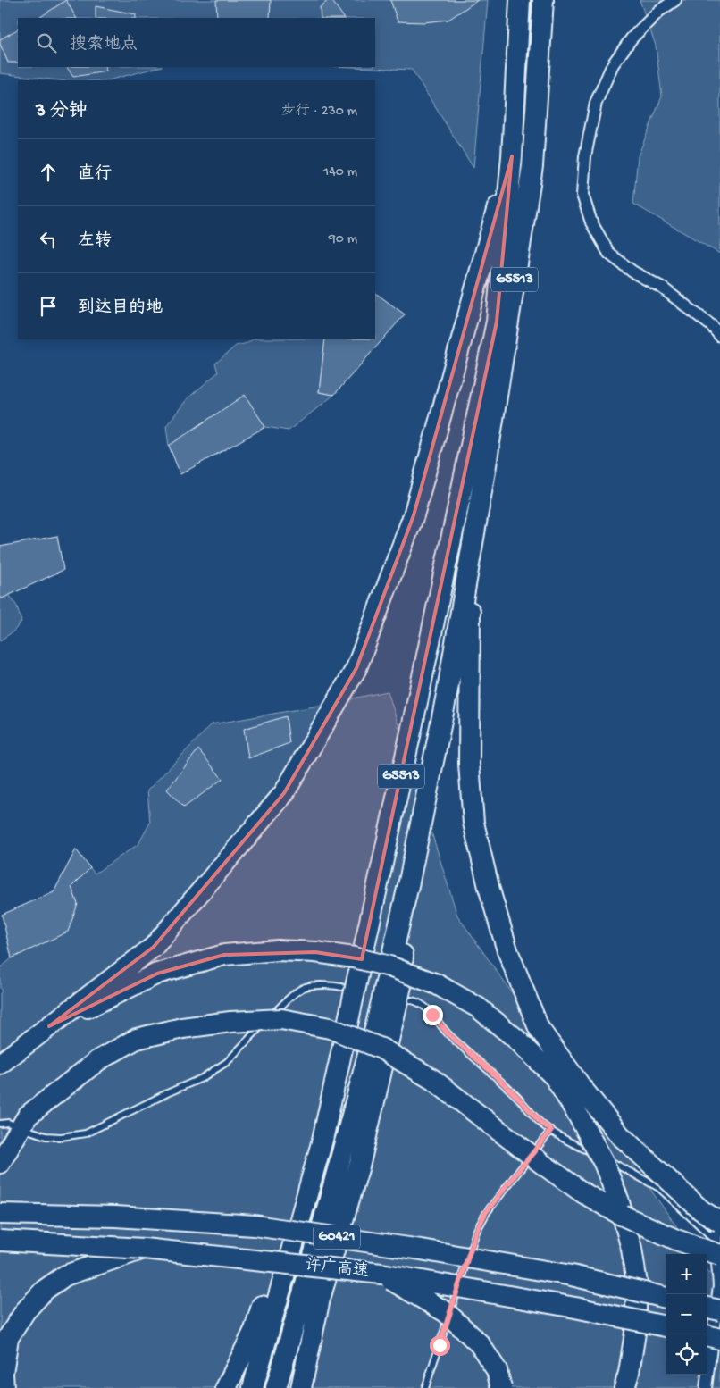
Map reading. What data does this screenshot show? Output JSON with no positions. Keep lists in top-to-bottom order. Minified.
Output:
{"streets":{"highway":["G5513","G0421","许广高速"]},"page":{"search":"搜索地点","heading":["3 分钟","步行 · 230 m"],"list":[["直行","140 m"],["左转","90 m"],"到达目的地"],"map_buttons":["+","−"]}}
